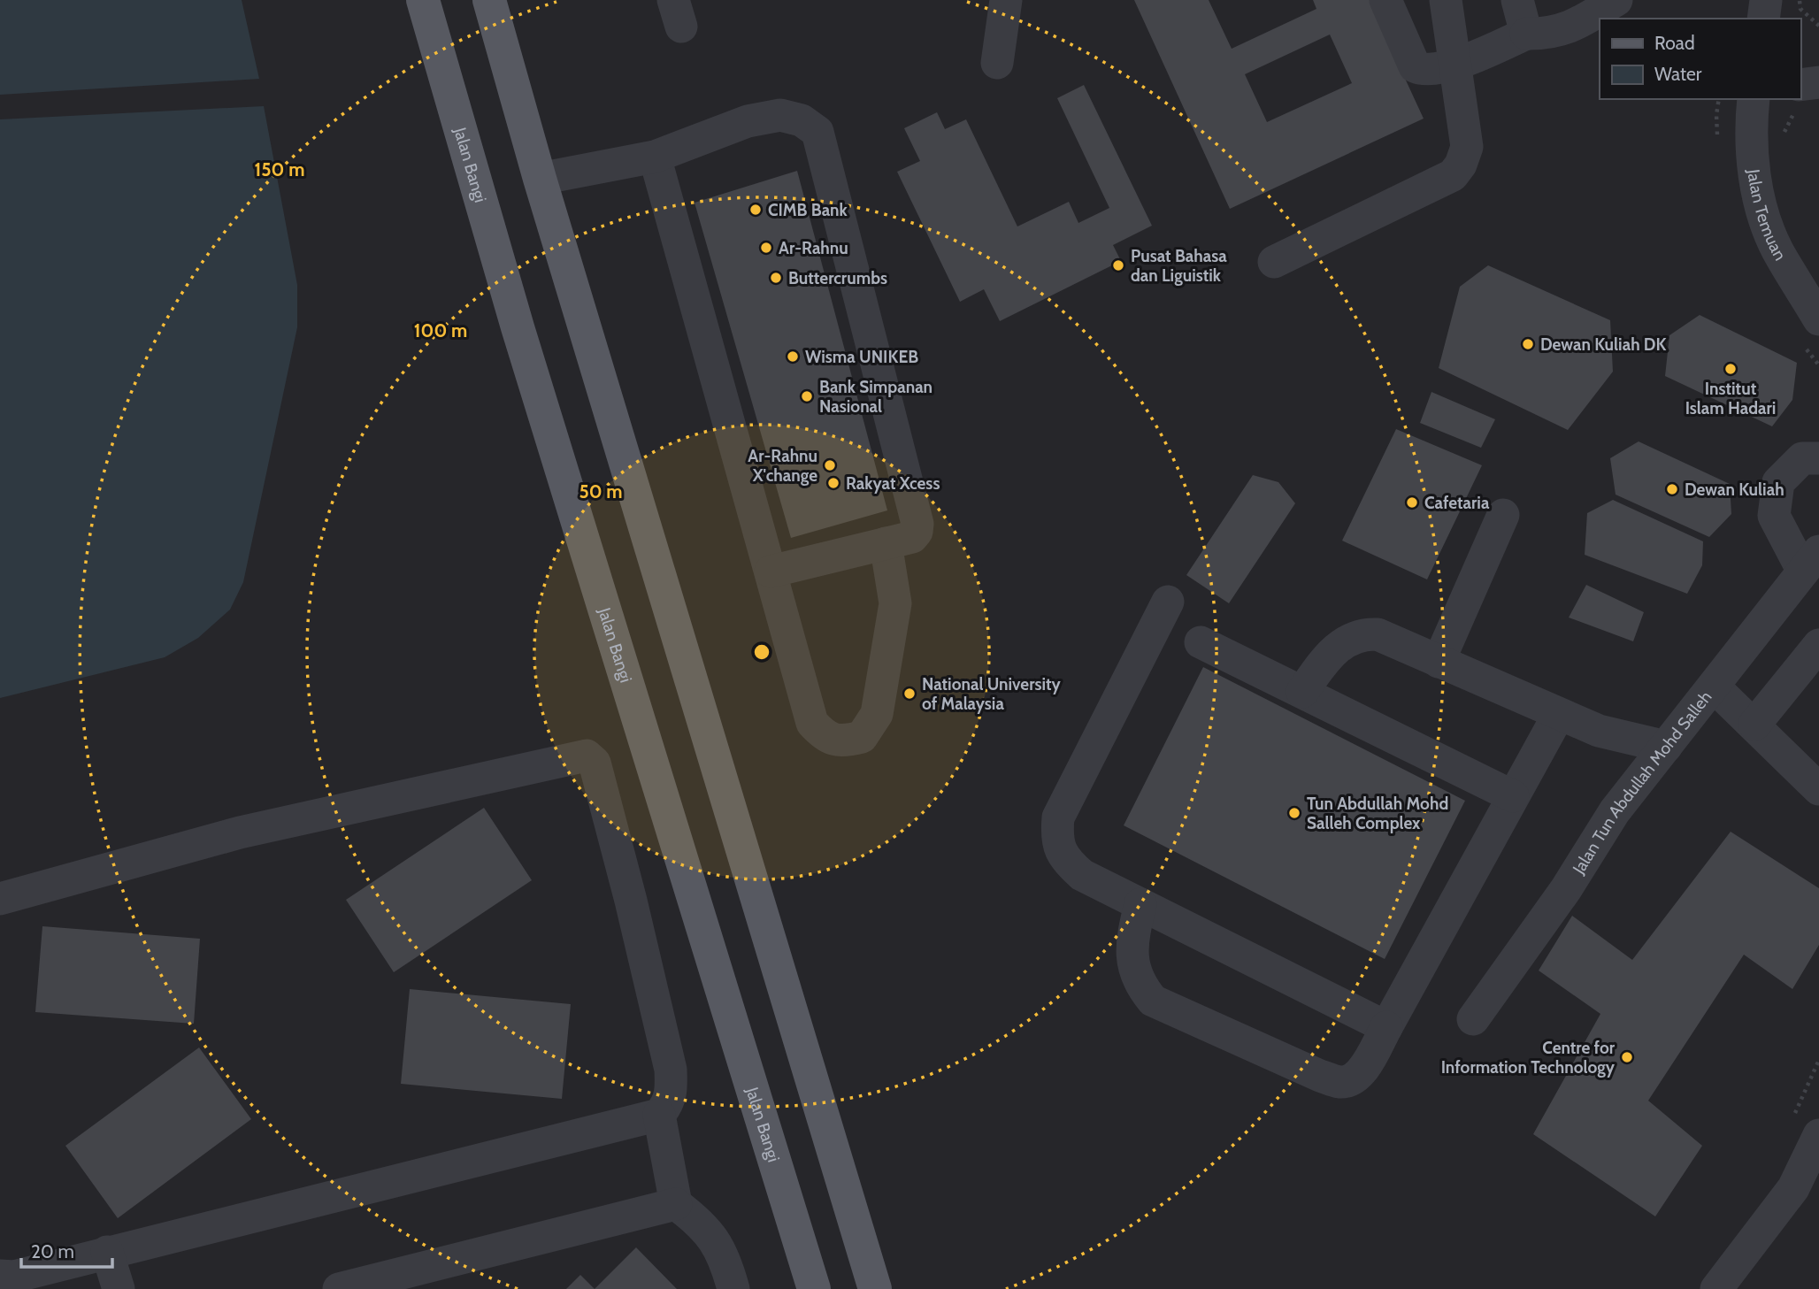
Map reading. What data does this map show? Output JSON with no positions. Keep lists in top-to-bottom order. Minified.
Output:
{"streets":{"main road":["Jalan Bangi"],"street":["Jalan Temuan","Jalan Tun Abdullah Mohd Salleh"]},"places":["CIMB Bank","Ar-Rahnu","Pusat Bahasa dan Liguistik","Buttercrumbs","Dewan Kuliah DK","Wisma UNIKEB","Institut Islam Hadari","Bank Simpanan Nasional","Ar-Rahnu X'change","Rakyat Xcess","Dewan Kuliah","Cafetaria","National University of Malaysia","Tun Abdullah Mohd Salleh Complex","Centre for Information Technology"],"legend":["Road","Water"],"scale_bar":"20 m","rings":["150 m","100 m","50 m"]}
